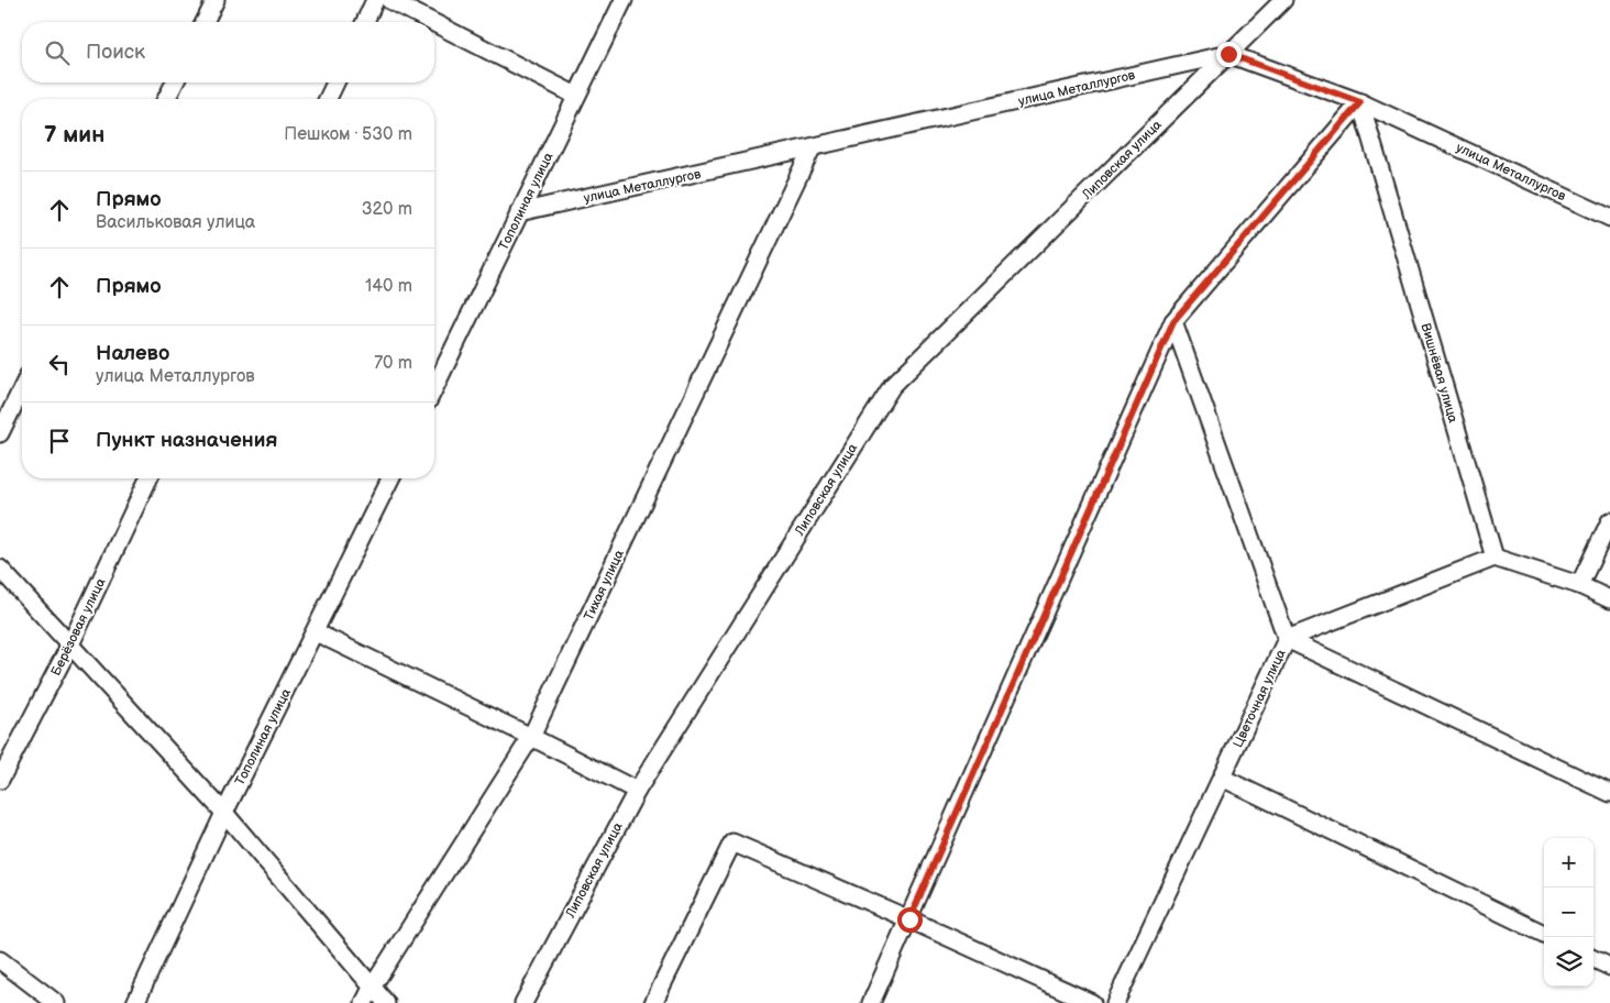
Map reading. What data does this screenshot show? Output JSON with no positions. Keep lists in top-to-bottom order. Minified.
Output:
{"streets":{"street":["улица Металлургов","Липовская улица","Тополиная улица","Вишнёвая улица","Тихая улица","Берёзовая улица","Цветочная улица"]},"crossings":[["улица Металлургов","Липовская улица"],["улица Металлургов","Тополиная улица"],["улица Металлургов","Вишнёвая улица"],["улица Металлургов","Тихая улица"]],"page":{"search":"Поиск","heading":["7 мин","Пешком · 530 m"],"list":[["Прямо","Васильковая улица","320 m"],["Прямо","140 m"],["Налево","улица Металлургов","70 m"],"Пункт назначения"],"map_buttons":["+","−"]}}
